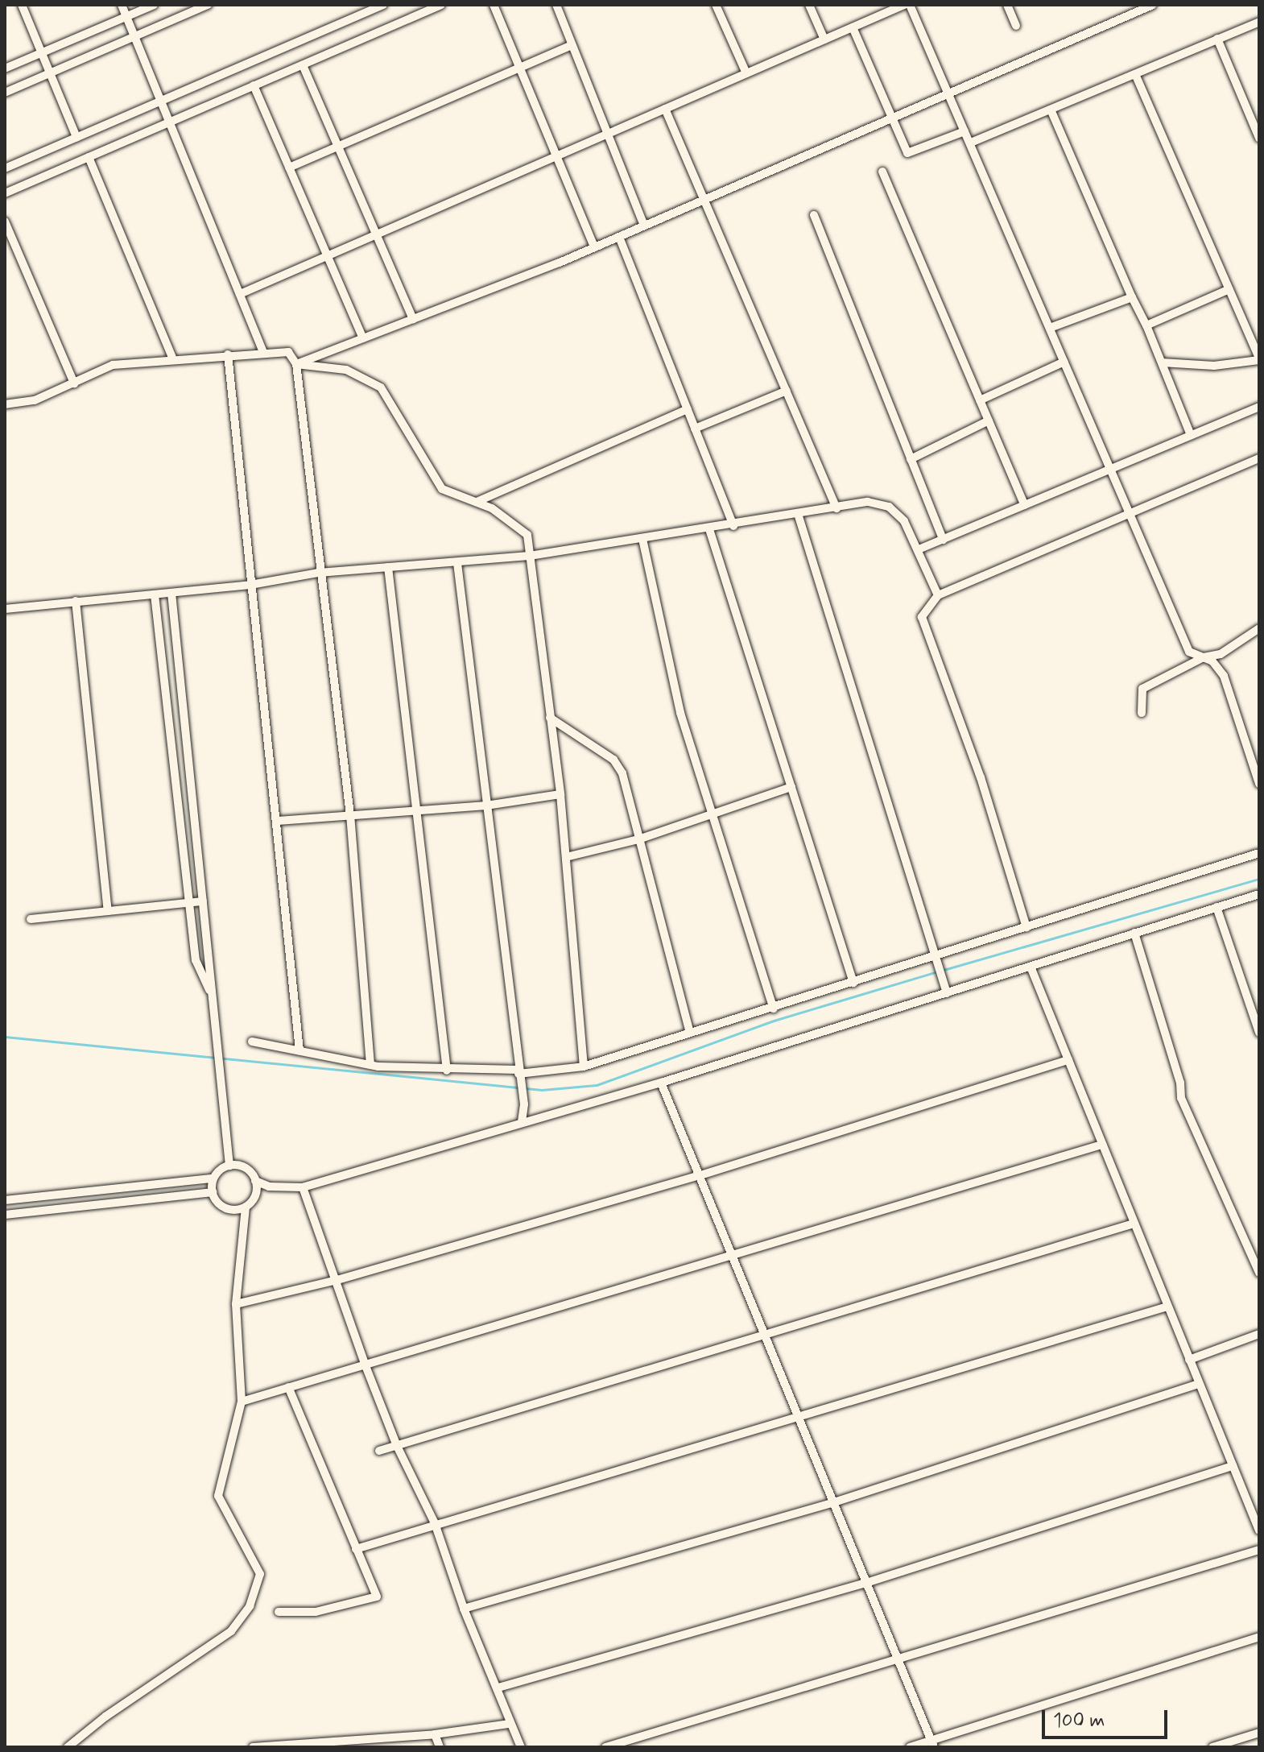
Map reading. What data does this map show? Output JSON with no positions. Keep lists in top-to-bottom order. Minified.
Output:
{"scale_bar":"100 m"}
